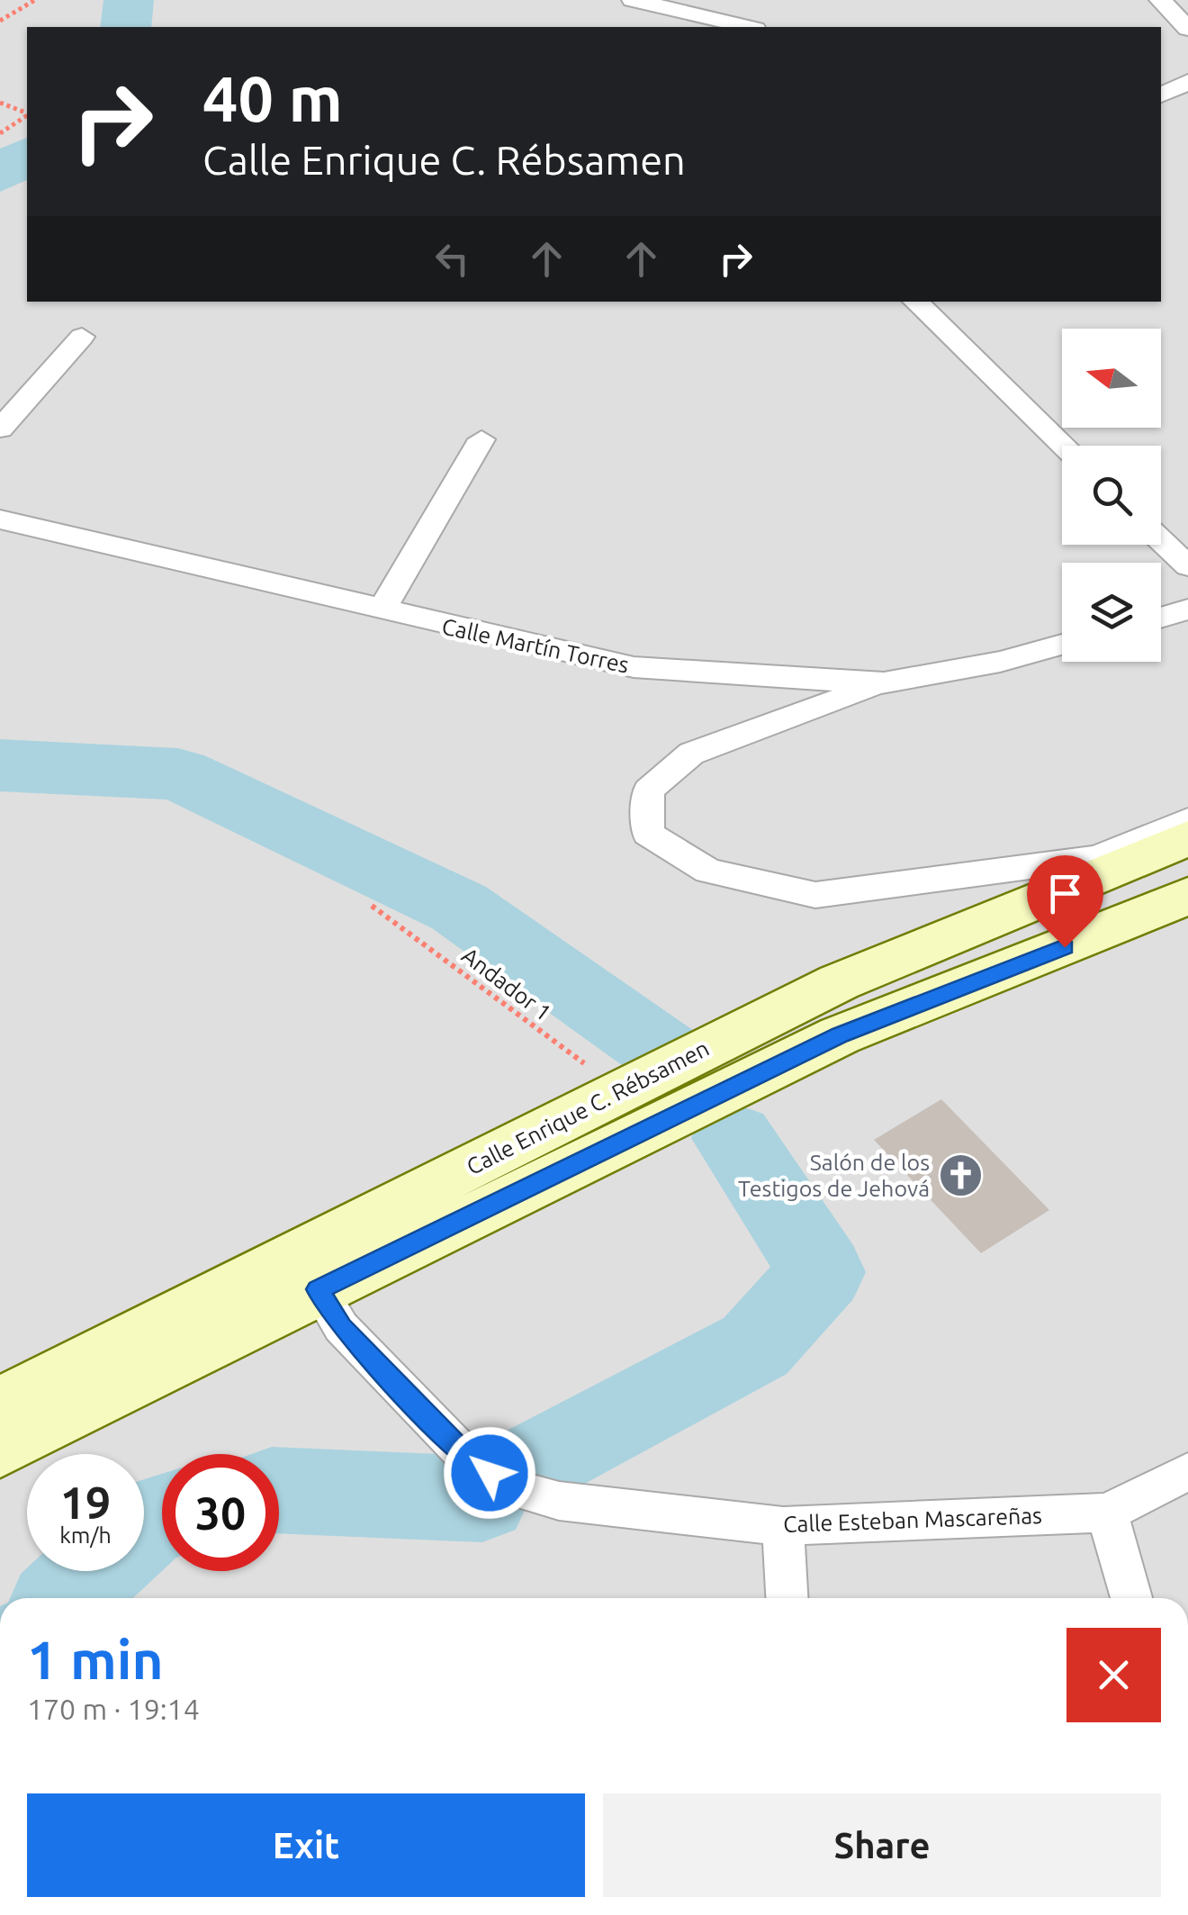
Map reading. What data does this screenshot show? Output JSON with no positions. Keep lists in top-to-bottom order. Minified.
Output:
{"streets":{"main road":["Calle Enrique C. Rébsamen"],"street":["Calle Martín Torres","Calle Esteban Mascareñas"],"path":["Andador 1"]},"crossings":[["Andador 1","Calle Enrique C. Rébsamen"],["Calle Enrique C. Rébsamen","Calle Esteban Mascareñas"]],"places":{"church":["Salón de los Testigos de Jehová"]},"north":"left","page":{"turn":["40 m","Calle Enrique C. Rébsamen"],"speed":"19 km/h","limit":"30","heading":["1 min","170 m · 19:14"],"buttons":["Exit","Share"]}}
